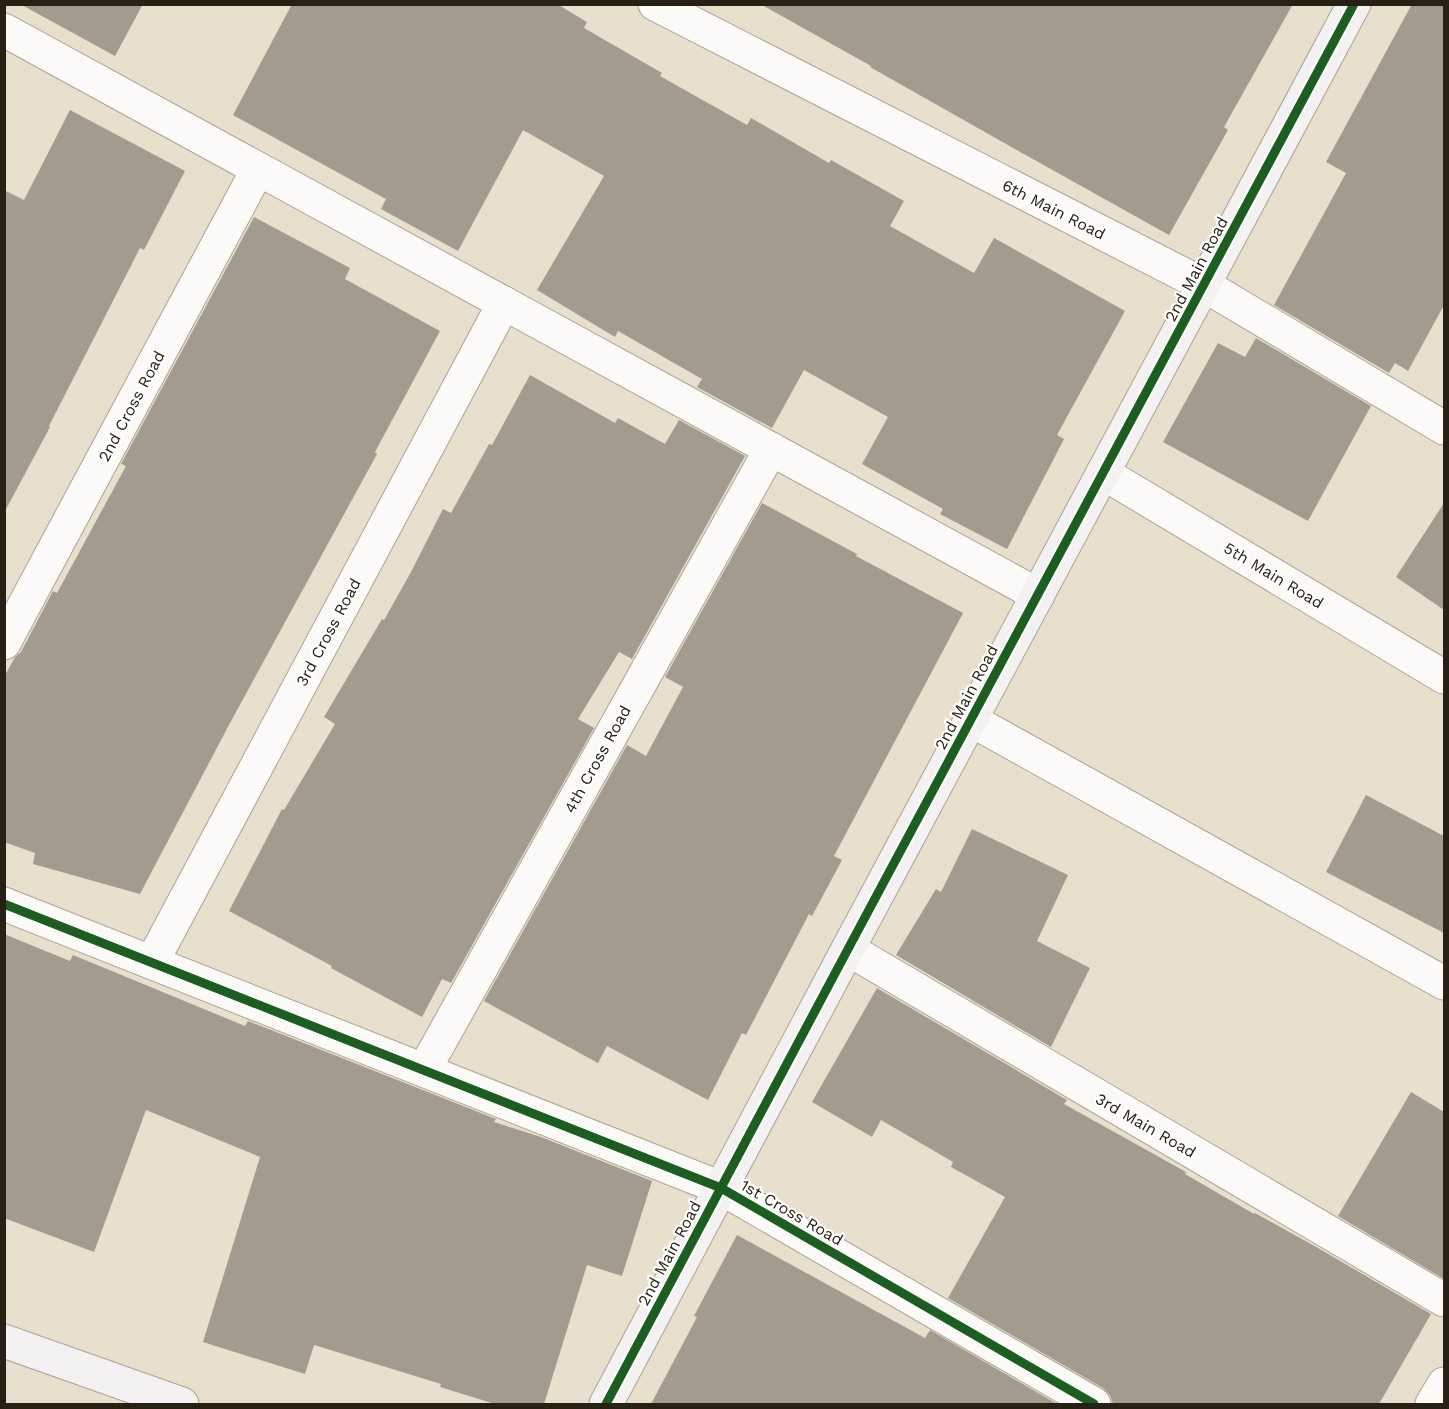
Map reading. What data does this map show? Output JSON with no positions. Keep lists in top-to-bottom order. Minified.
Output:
{"streets":{"street":["6th Main Road","2nd Main Road","2nd Cross Road","5th Main Road","3rd Cross Road","4th Cross Road","3rd Main Road","1st Cross Road"]},"crossings":[["6th Main Road","2nd Main Road"],["2nd Main Road","5th Main Road"],["2nd Main Road","3rd Main Road"],["2nd Main Road","1st Cross Road"],["3rd Cross Road","1st Cross Road"],["4th Cross Road","1st Cross Road"]]}
